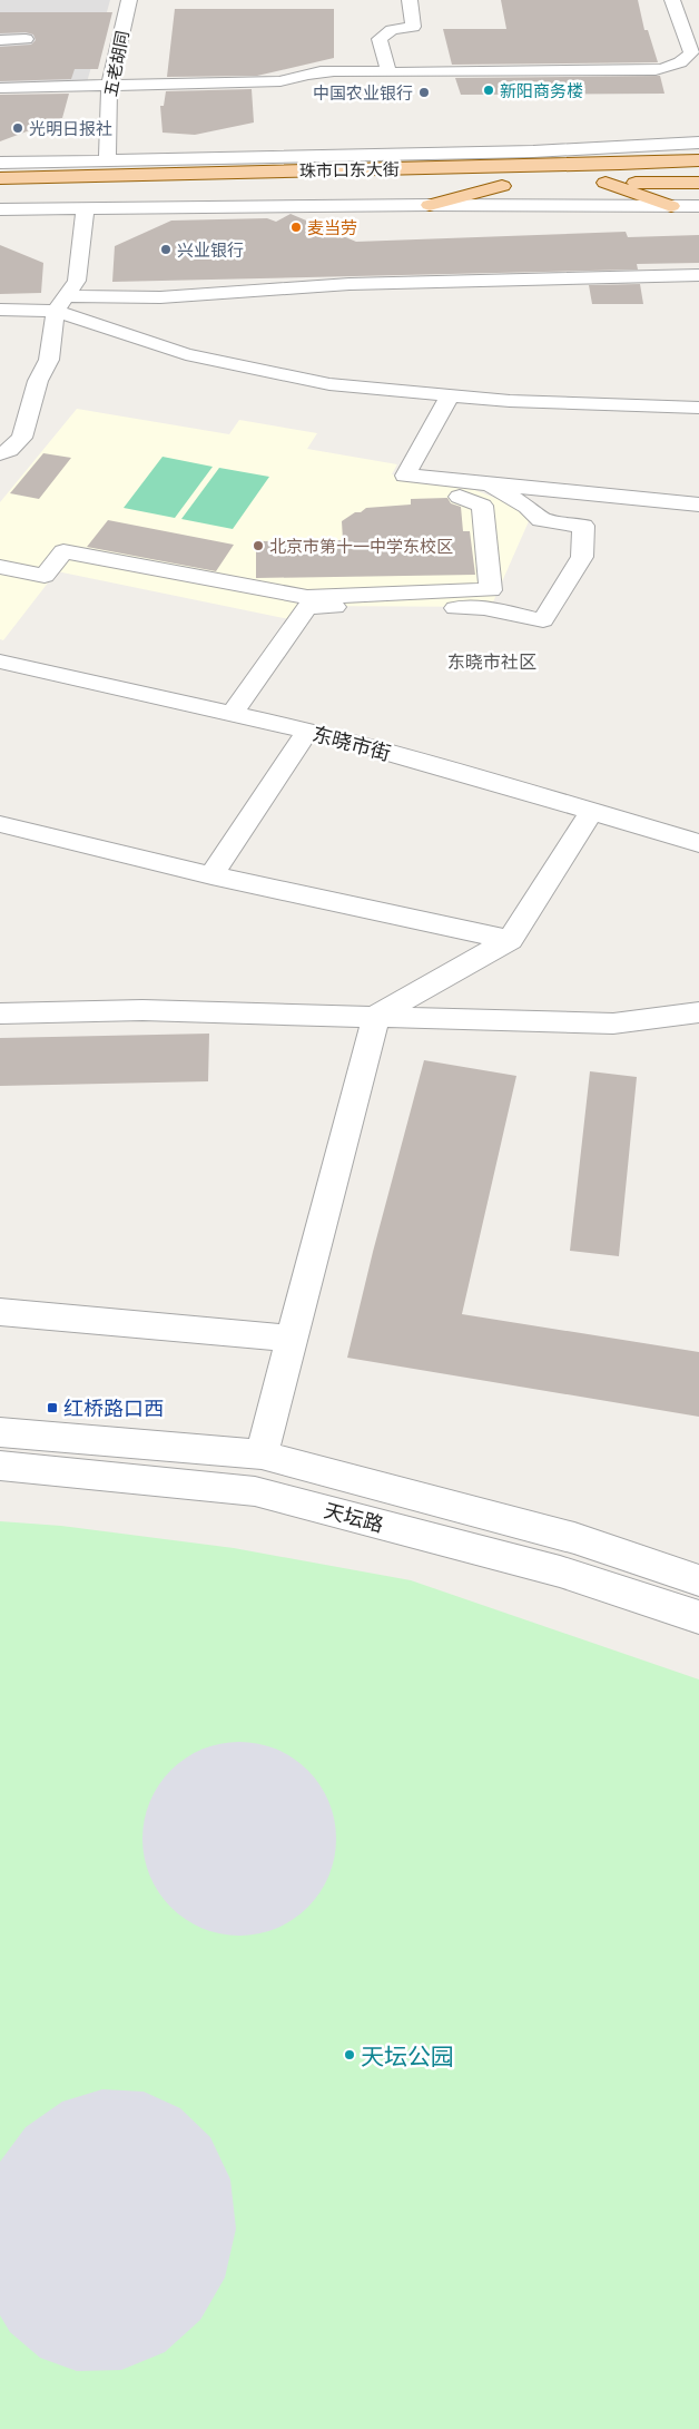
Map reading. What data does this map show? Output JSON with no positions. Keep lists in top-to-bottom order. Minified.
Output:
{"streets":{"main road":["珠市口东大街"],"street":["五老胡同","东晓市街","天坛路"]},"crossings":[["五老胡同","珠市口东大街"]],"districts":["东晓市社区"],"places":{"other":["新阳商务楼","中国农业银行","光明日报社","麦当劳","兴业银行","北京市第十一中学东校区","天坛公园"],"transit":["红桥路口西"]}}
